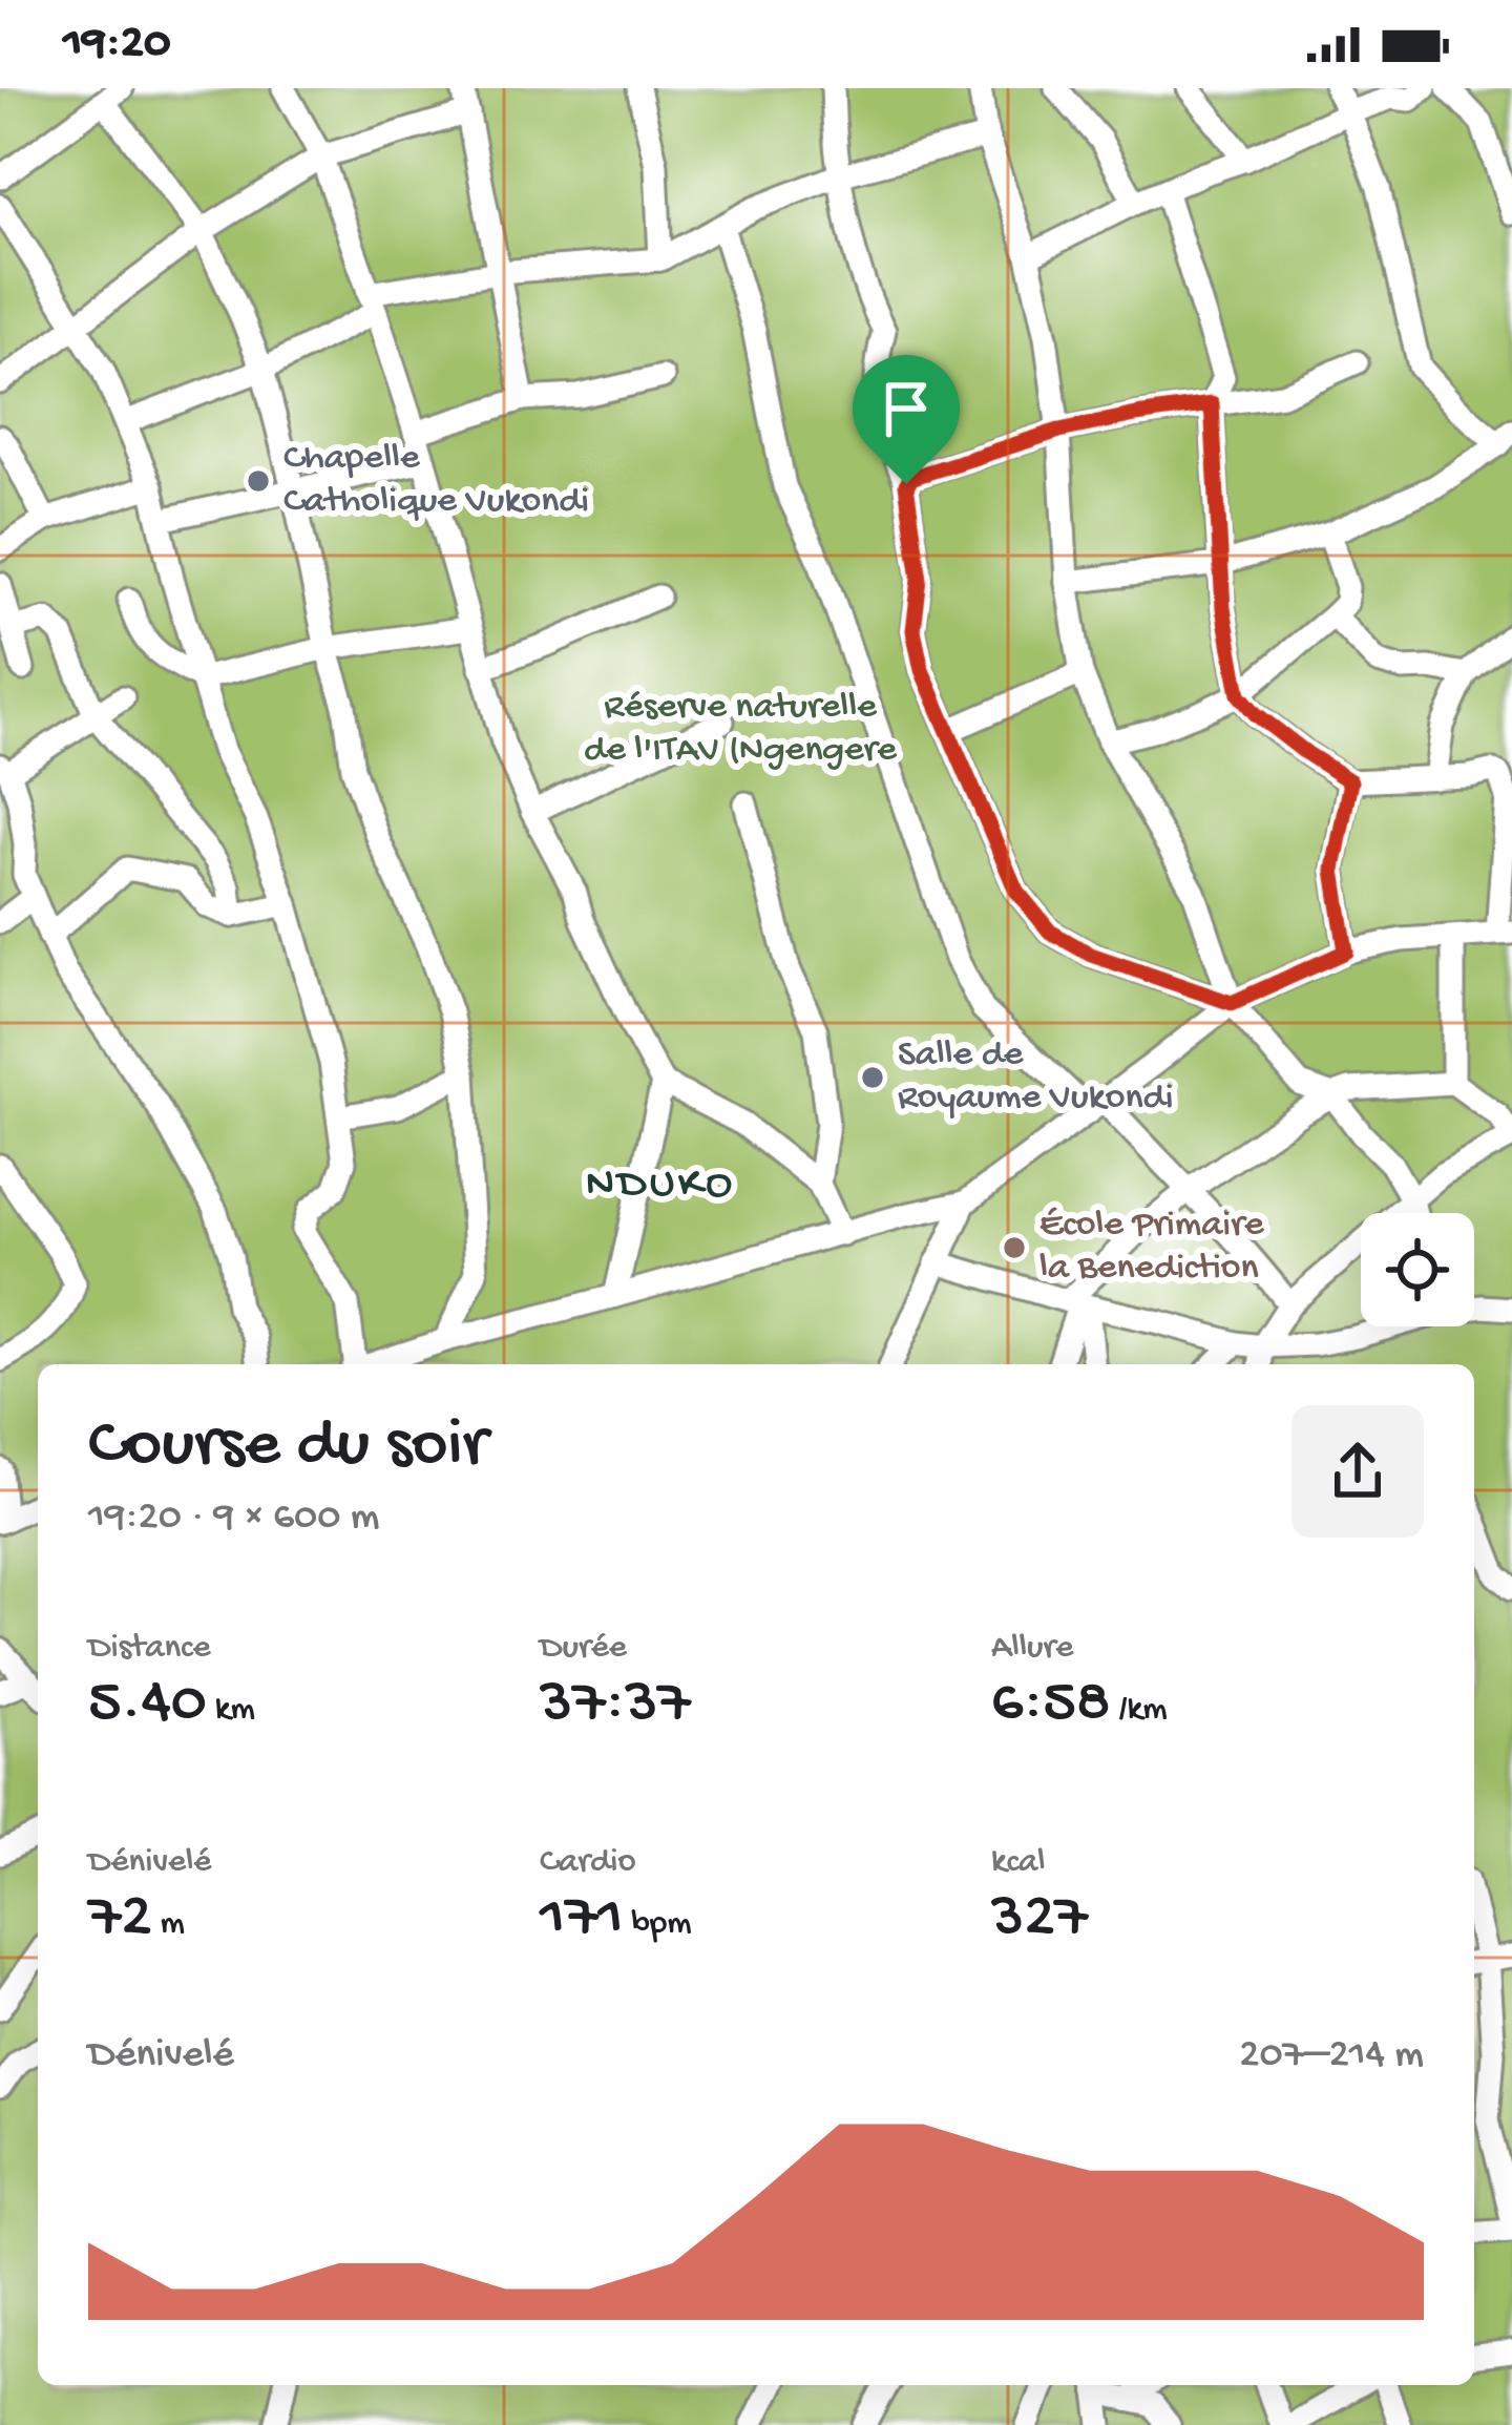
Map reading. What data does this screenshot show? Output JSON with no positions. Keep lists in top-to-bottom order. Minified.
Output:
{"districts":["NDUKO"],"parks":["Réserve naturelle de l'ITAV (Ngengere"],"places":["Chapelle Catholique Vukondi","Salle de Royaume Vukondi","École Primaire la Benediction"],"page":{"status":"19:20","heading":["Course du soir","19:20 · 9 × 600 m"],"stats":[["Distance","5.40 km"],["Durée","37:37"],["Allure","6:58 /km"],["Dénivelé","72 m"],["Cardio","171 bpm"],["kcal","327"]],"chart":["Dénivelé","207–214 m"]}}
